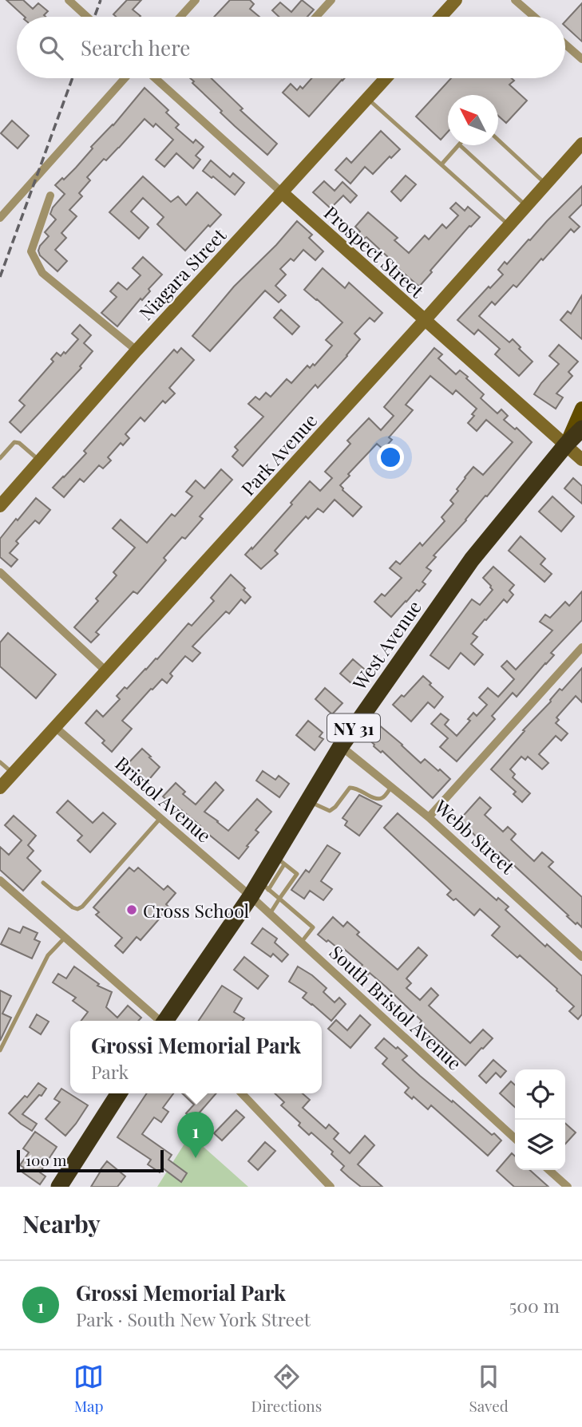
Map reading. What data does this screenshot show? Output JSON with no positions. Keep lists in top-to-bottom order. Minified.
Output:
{"streets":{"highway":["West Avenue","NY 31"],"street":["Prospect Street","Niagara Street","Park Avenue","Bristol Avenue","Webb Street","South Bristol Avenue"]},"crossings":[["Prospect Street","Niagara Street"],["Prospect Street","Park Avenue"],["Prospect Street","West Avenue"],["Prospect Street","NY 31"],["Park Avenue","Bristol Avenue"],["West Avenue","NY 31"],["West Avenue","Bristol Avenue"],["West Avenue","Webb Street"],["West Avenue","South Bristol Avenue"],["Bristol Avenue","South Bristol Avenue"]],"places":["Cross School"],"scale_bar":"100 m","north":"top left","page":{"search":"Search here","popup":["Grossi Memorial Park","Park"],"pins":"1","scale":"100 m","heading":"Nearby","list":[{"mark":"1","name":"Grossi Memorial Park","note":"Park · South New York Street","value":"500 m"}],"nav":["Map","Directions","Saved"]}}
